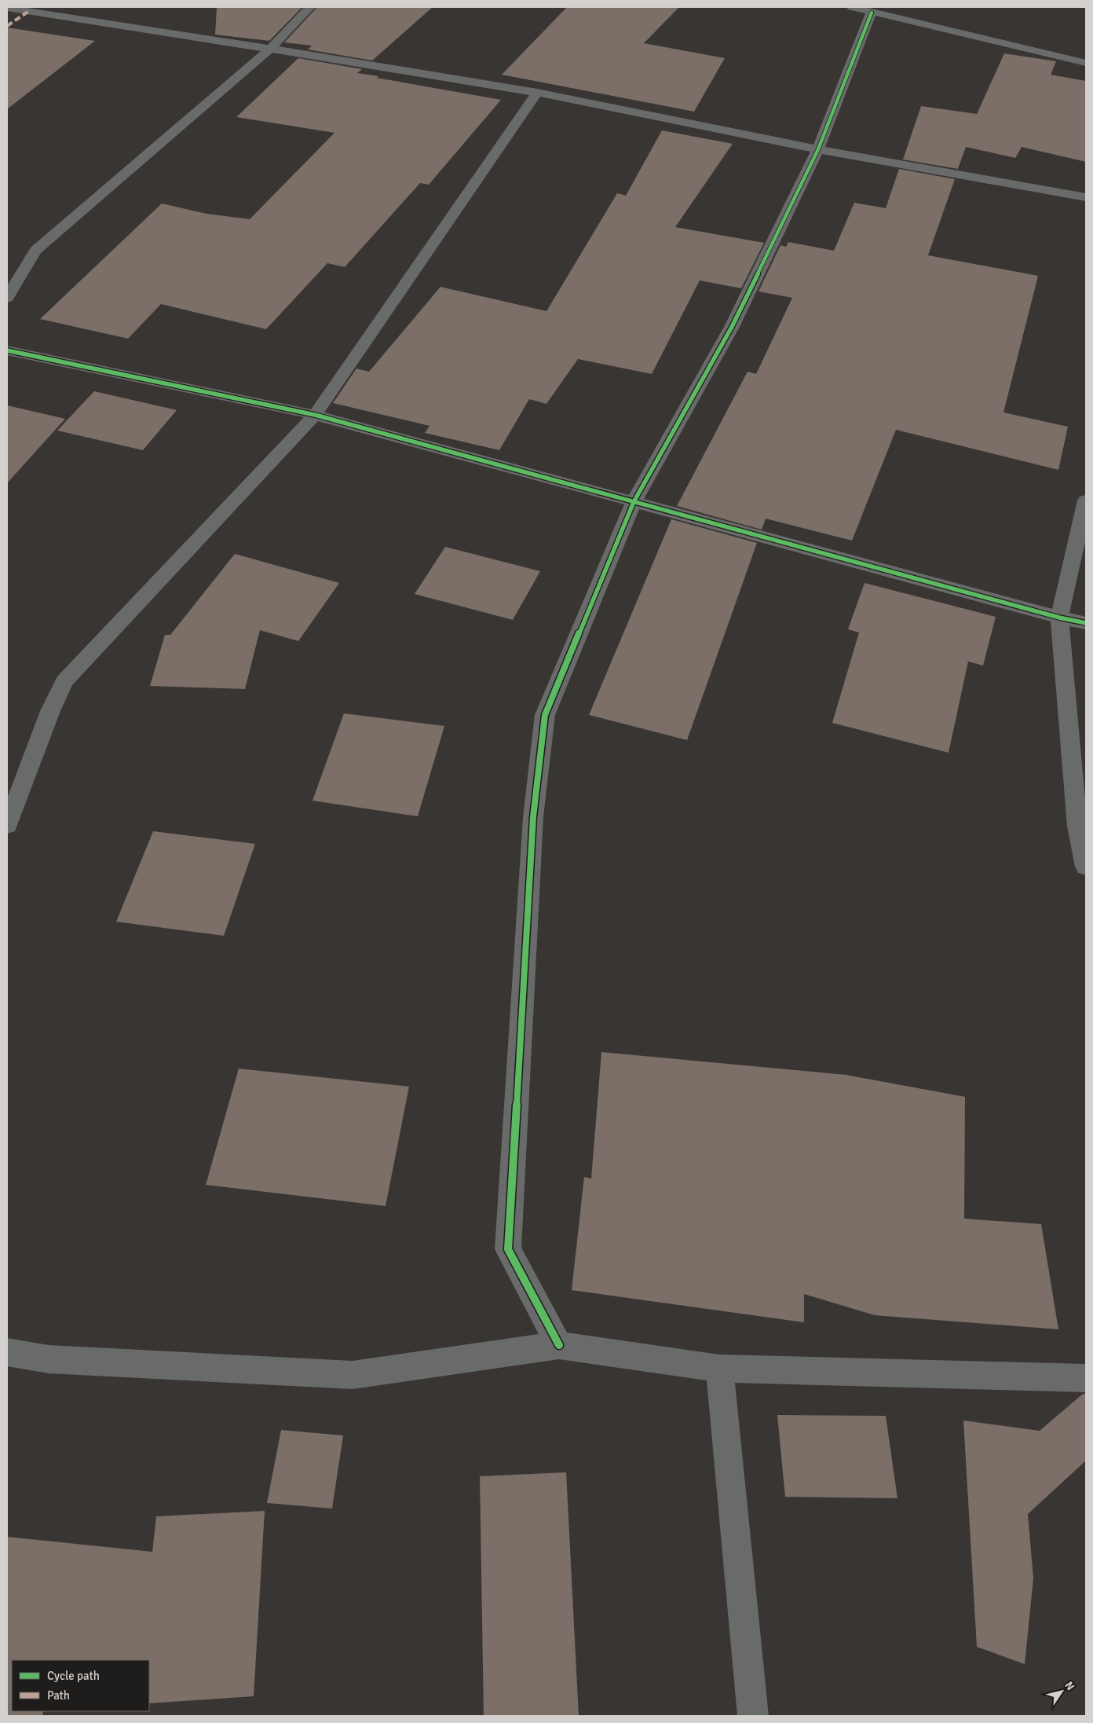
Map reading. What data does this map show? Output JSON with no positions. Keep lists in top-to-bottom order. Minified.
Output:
{"legend":["Cycle path","Path"],"north":"top right"}
